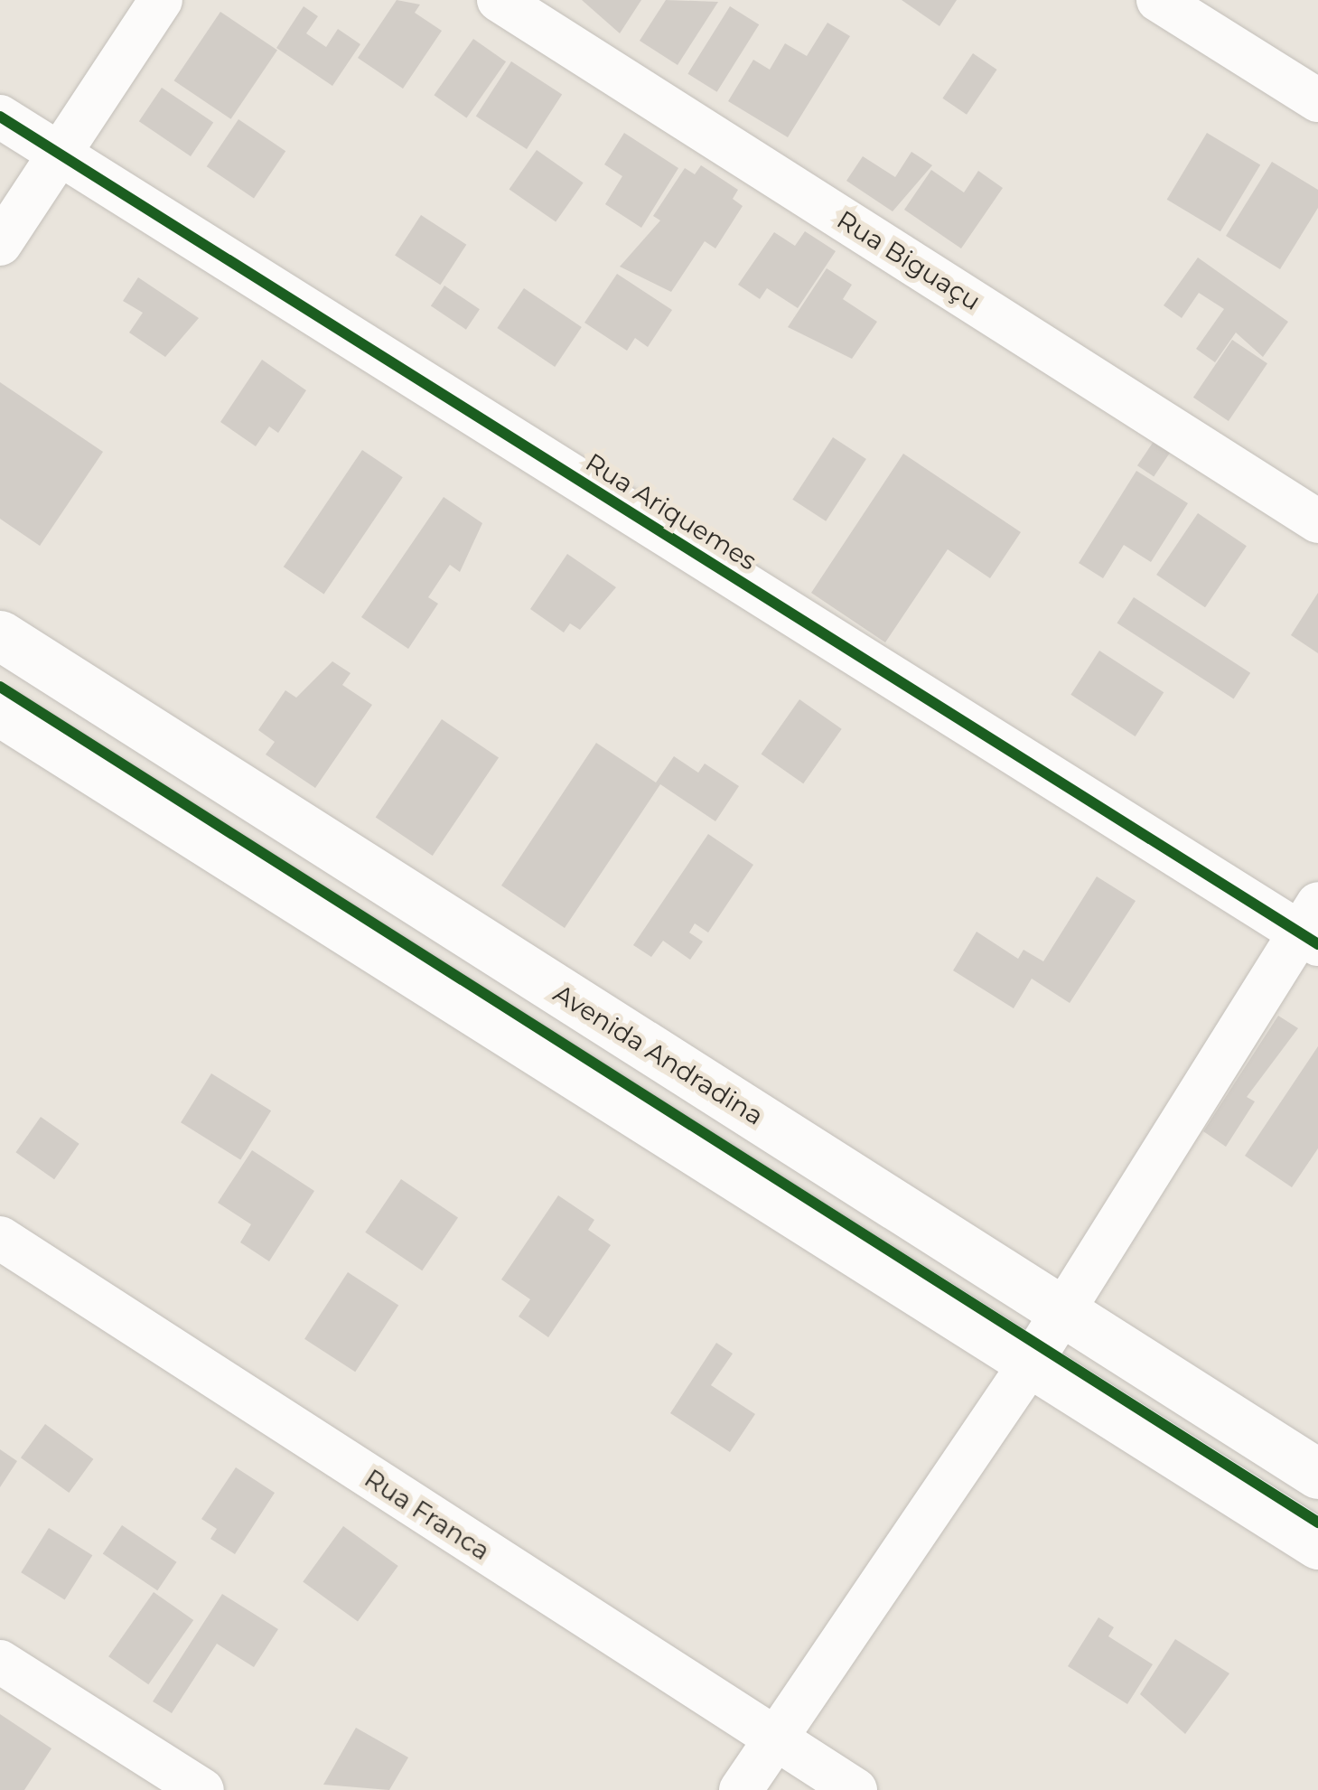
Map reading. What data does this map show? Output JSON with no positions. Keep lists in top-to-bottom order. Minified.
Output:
{"streets":{"main road":["Avenida Andradina"],"street":["Rua Biguaçu","Rua Ariquemes","Rua Franca"]}}
